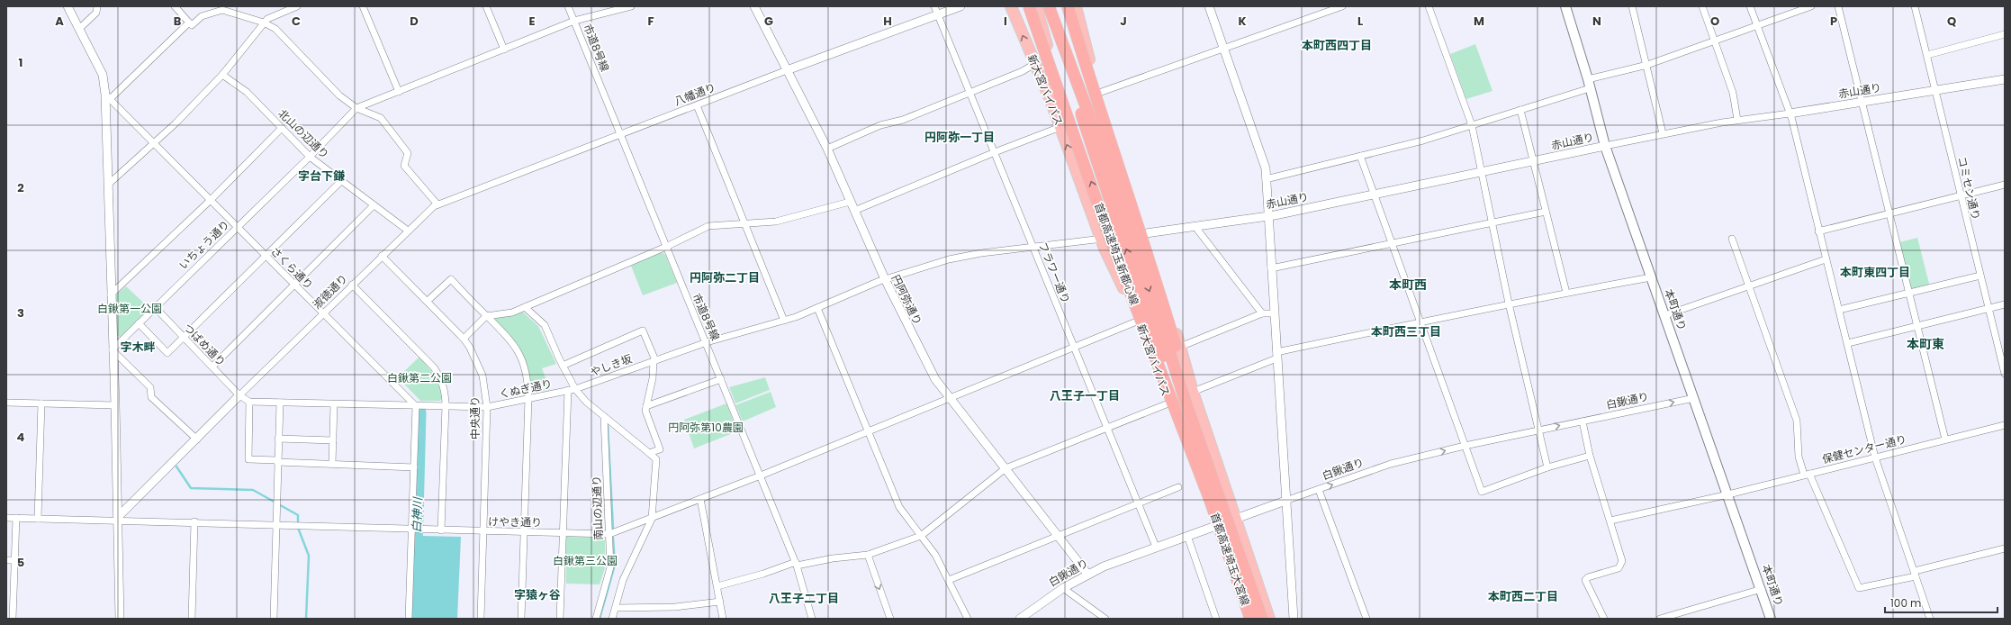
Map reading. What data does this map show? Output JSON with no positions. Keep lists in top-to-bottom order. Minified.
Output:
{"streets":{"highway":["新大宮バイパス","首都高速埼玉新都心線","首都高速埼玉大宮線"],"main road":["本町通り"],"street":["市道8号線","赤山通り","八幡通り","北山の辺通り","コミセン通り","いちょう通り","さくら通り","フラワー通り","淑徳通り","円阿弥通り","つばめ通り","やしき坂","くぬぎ通り","白鍬通り","中央通り","保健センター通り","南山の辺通り","けやき通り"]},"crossings":[["市道8号線","八幡通り"],["市道8号線","やしき坂"],["新大宮バイパス","やしき坂"],["新大宮バイパス","白鍬通り"],["赤山通り","コミセン通り"],["赤山通り","本町通り"],["赤山通り","やしき坂"],["八幡通り","フラワー通り"],["八幡通り","淑徳通り"],["八幡通り","円阿弥通り"],["北山の辺通り","いちょう通り"],["北山の辺通り","淑徳通り"],["いちょう通り","さくら通り"],["いちょう通り","つばめ通り"],["首都高速埼玉新都心線","首都高速埼玉大宮線"],["さくら通り","淑徳通り"],["さくら通り","くぬぎ通り"],["フラワー通り","やしき坂"],["フラワー通り","白鍬通り"],["淑徳通り","つばめ通り"],["淑徳通り","中央通り"],["円阿弥通り","やしき坂"],["円阿弥通り","白鍬通り"],["本町通り","白鍬通り"],["本町通り","保健センター通り"],["つばめ通り","くぬぎ通り"],["やしき坂","くぬぎ通り"],["くぬぎ通り","中央通り"],["中央通り","けやき通り"],["南山の辺通り","けやき通り"]],"one_way":["白鍬通り"],"districts":["本町西四丁目","円阿弥一丁目","字台下鎌","本町東四丁目","円阿弥二丁目","本町西","本町西三丁目","本町東","字木畔","八王子一丁目","字猿ヶ谷","本町西二丁目","八王子二丁目"],"water":["白神川"],"parks":["白鍬第一公園","白鍬第二公園","円阿弥第10農園","白鍬第三公園"],"scale_bar":"100 m","grid":{"columns":["A","B","C","D","E","F","G","H","I","J","K","L","M","N","O","P","Q"],"rows":["1","2","3","4","5"]}}
